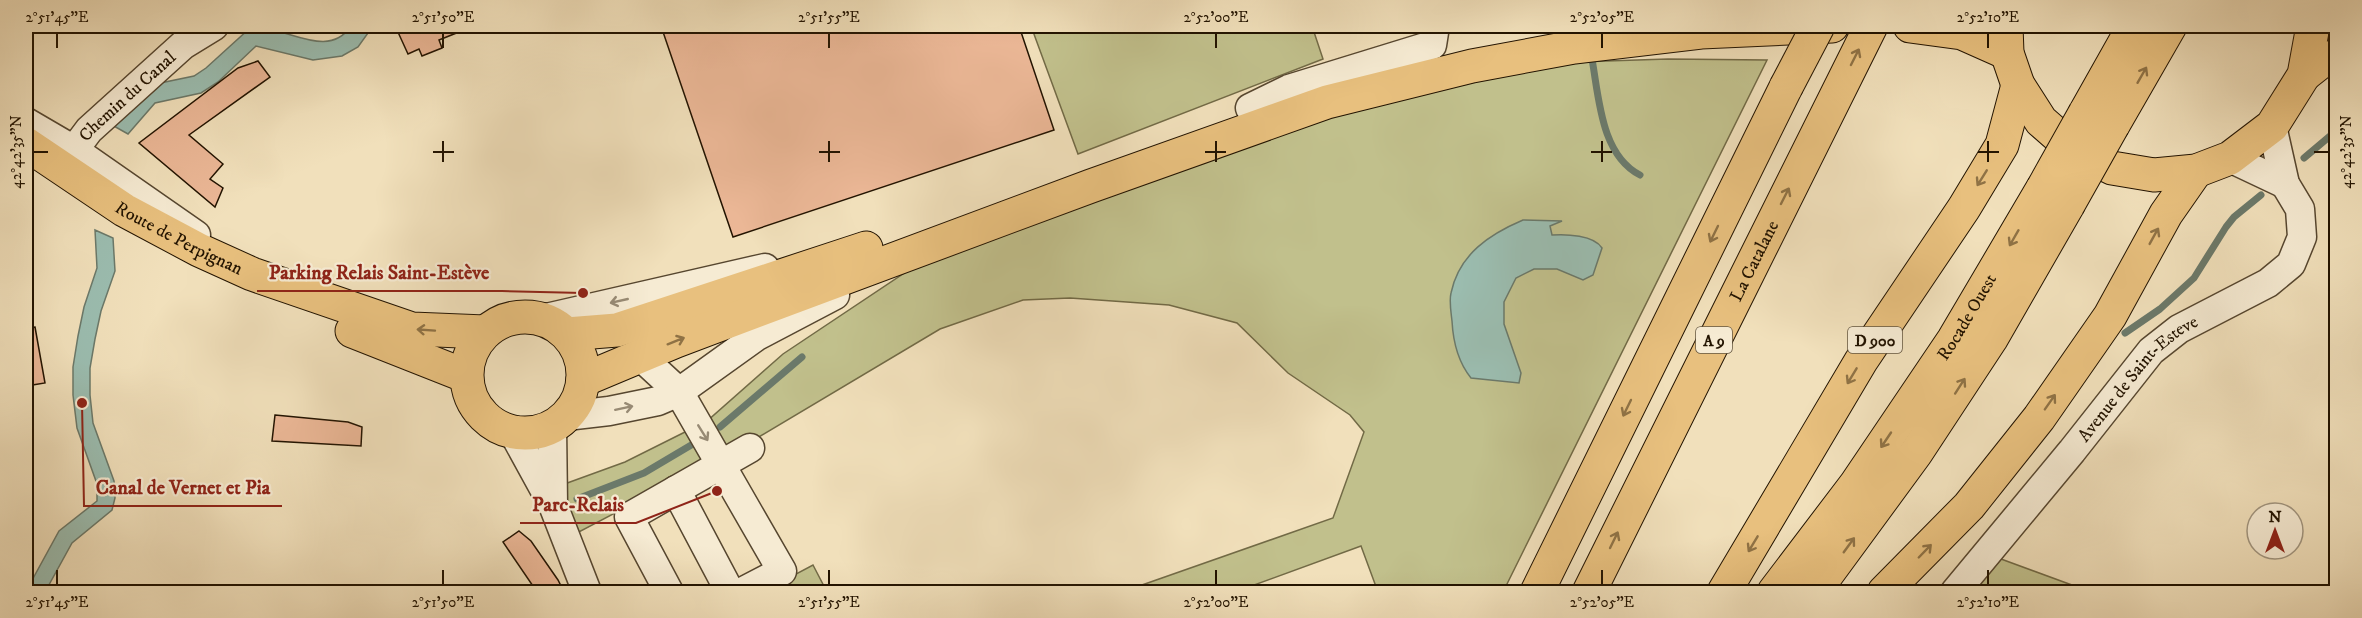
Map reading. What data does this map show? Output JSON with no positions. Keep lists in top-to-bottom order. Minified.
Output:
{"streets":{"main road":["Route de Perpignan","La Catalane","Rocade Ouest","A 9","D 900"],"street":["Chemin du Canal","Avenue de Saint-Esteve"]},"places":["Parking Relais Saint-Estève","Canal de Vernet et Pia","Parc-Relais"],"north":"top","coordinates":["2°51'45\"E","2°51'50\"E","2°51'55\"E","2°52'00\"E","2°52'05\"E","2°52'10\"E","42°42'35\"N"]}
